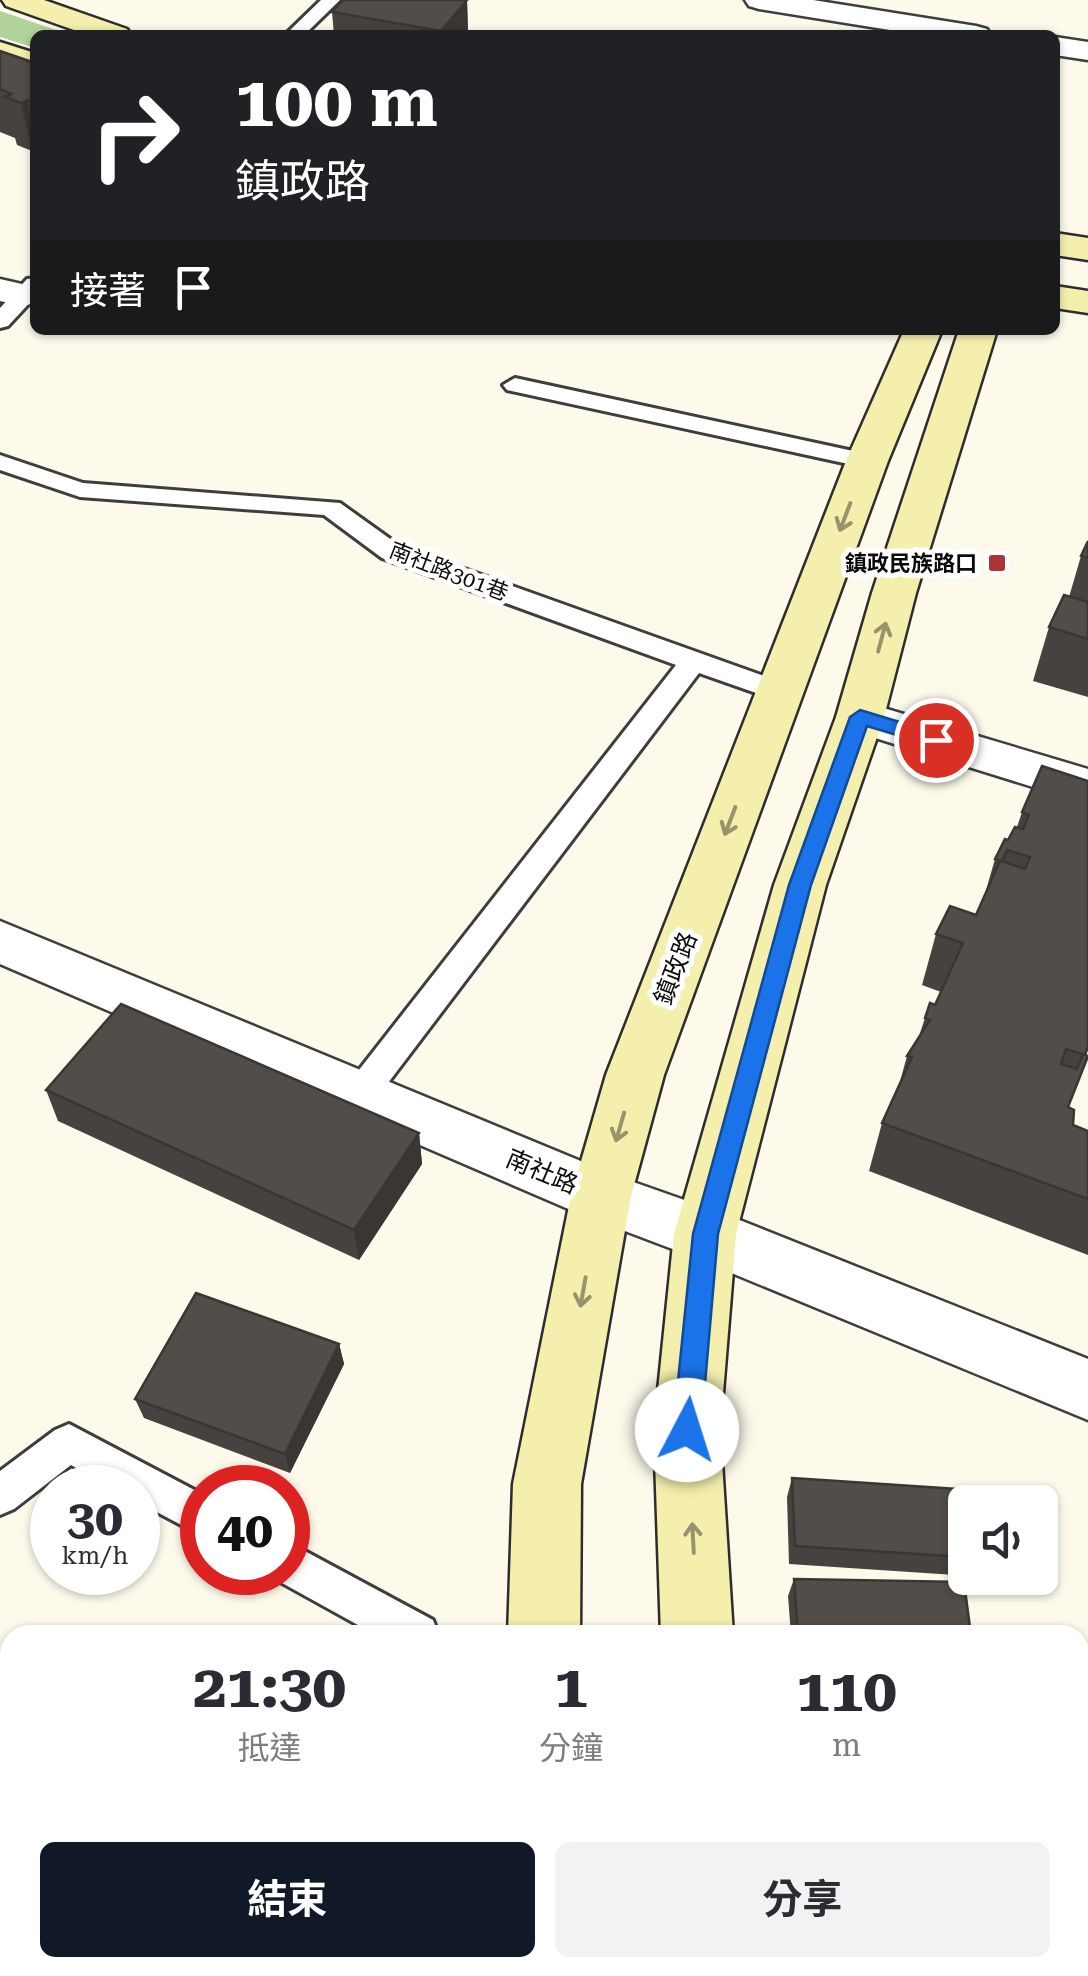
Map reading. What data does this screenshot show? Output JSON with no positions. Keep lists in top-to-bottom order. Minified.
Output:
{"streets":{"street":["鎮政路","南社路"],"lane":["南社路301巷"]},"crossings":[["南社路301巷","鎮政路"],["鎮政路","南社路"]],"places":{"transit":["鎮政民族路口"]},"page":{"turn":["100 m","鎮政路"],"then":"接著","speed":"30 km/h","limit":"40","eta":["21:30","抵達","1","分鐘","110","m"],"buttons":["結束","分享"]}}
